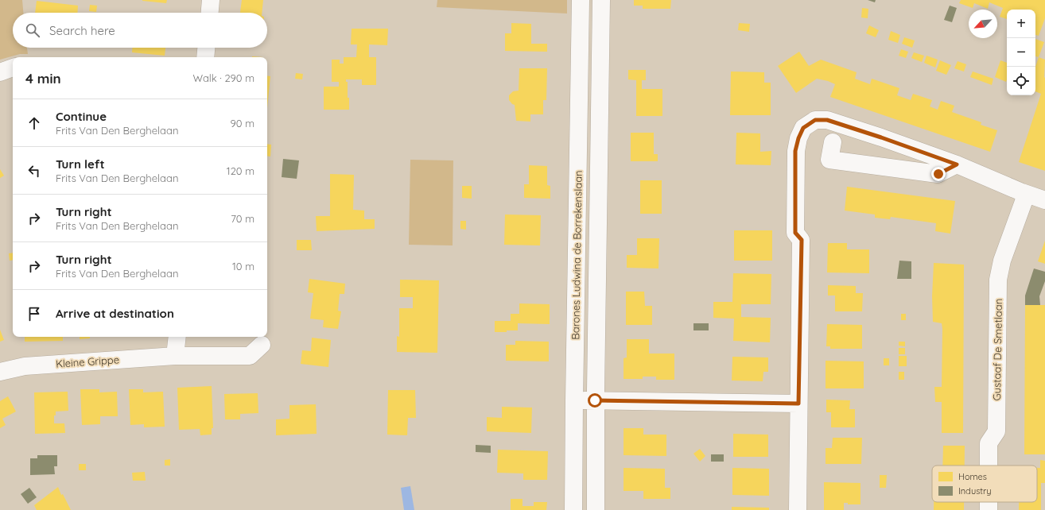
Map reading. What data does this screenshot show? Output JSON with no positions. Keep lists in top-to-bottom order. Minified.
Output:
{"streets":{"street":["Barones Ludwina de Borrekenslaan","Gustaaf De Smetlaan","Kleine Grippe"]},"legend":["Homes","Industry"],"north":"bottom left","page":{"map_buttons":["+","−"],"search":"Search here","heading":["4 min","Walk · 290 m"],"list":[["Continue","Frits Van Den Berghelaan","90 m"],["Turn left","Frits Van Den Berghelaan","120 m"],["Turn right","Frits Van Den Berghelaan","70 m"],["Turn right","Frits Van Den Berghelaan","10 m"],"Arrive at destination"]}}
